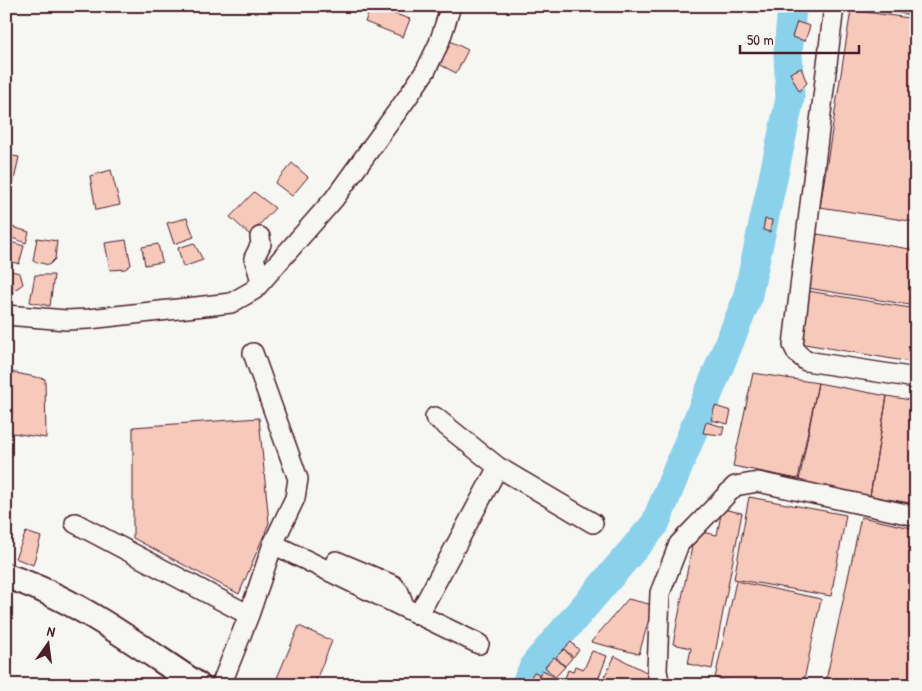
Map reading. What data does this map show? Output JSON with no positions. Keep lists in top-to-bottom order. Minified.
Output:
{"scale_bar":"50 m","north":"top"}
